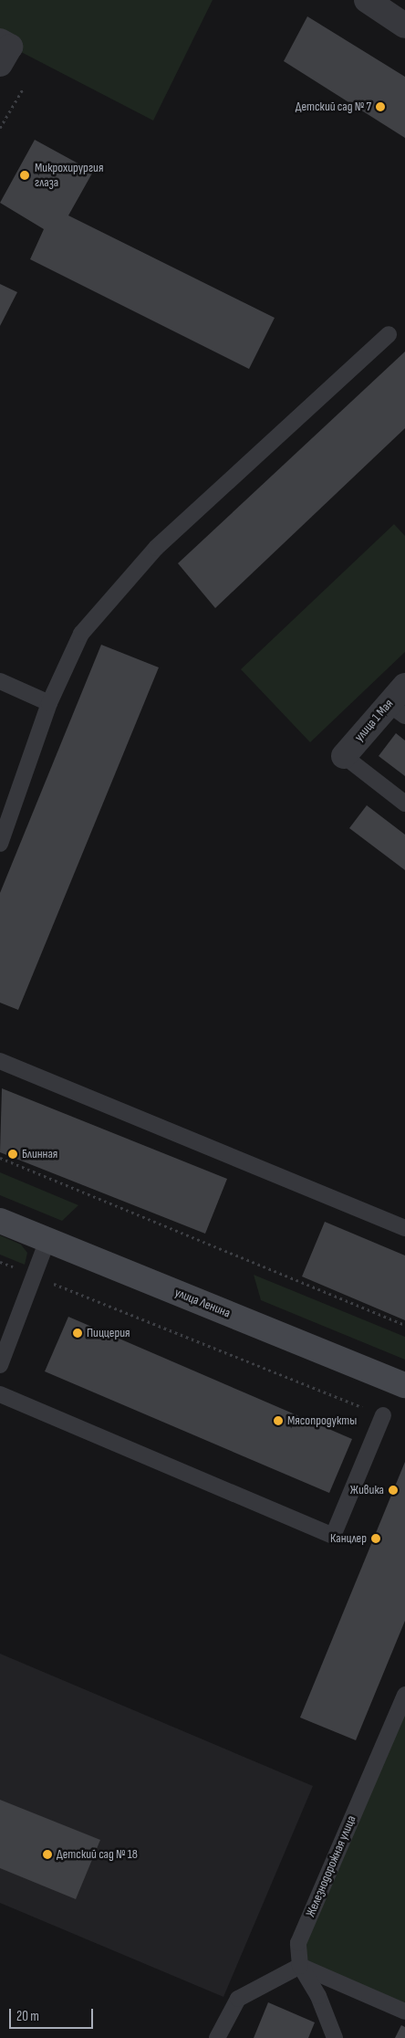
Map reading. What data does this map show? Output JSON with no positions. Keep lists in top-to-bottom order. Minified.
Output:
{"streets":{"main road":["улица Ленина"],"street":["улица 1 Мая"],"lane":["Железнодорожная улица"]},"places":["Детский сад № 7","Микрохирургия глаза","Блинная","Пиццерия","Мясопродукты","Живика","Канцлер","Детский сад № 18"],"scale_bar":"20 m"}
